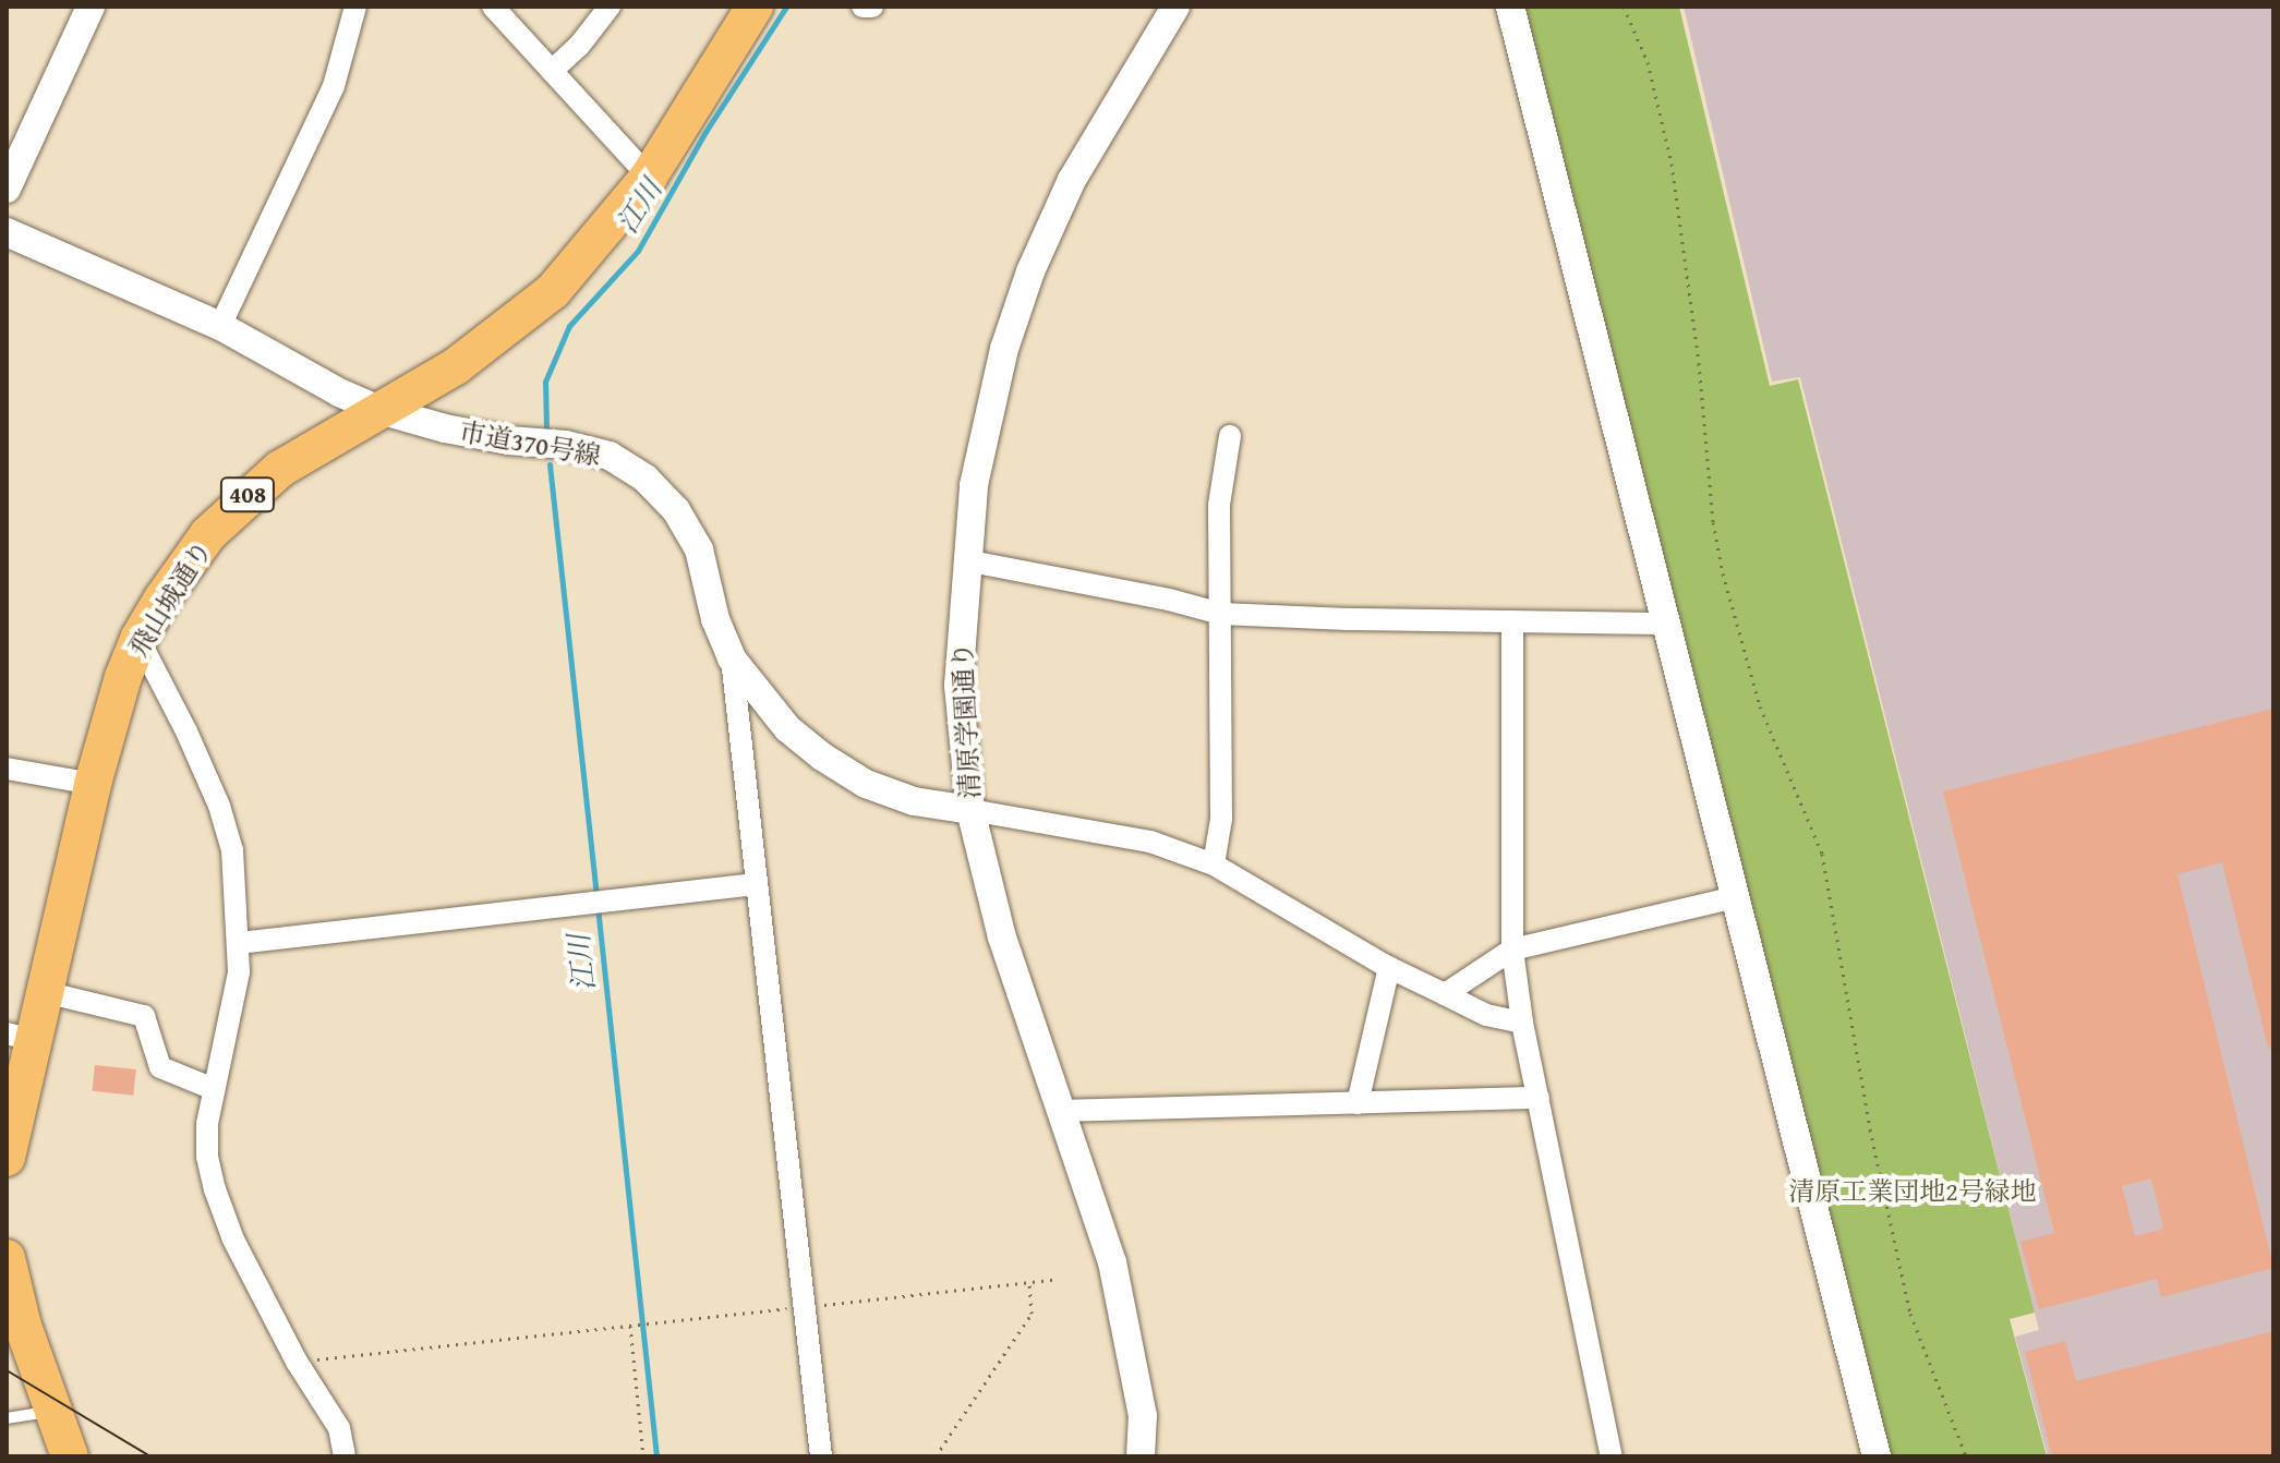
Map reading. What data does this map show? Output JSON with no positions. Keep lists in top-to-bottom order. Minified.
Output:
{"streets":{"highway":["408","飛山城通り"],"street":["市道370号線","清原学園通り"]},"crossings":[["市道370号線","飛山城通り"],["市道370号線","清原学園通り"]],"water":["江川"],"parks":["清原工業団地2号緑地"]}
